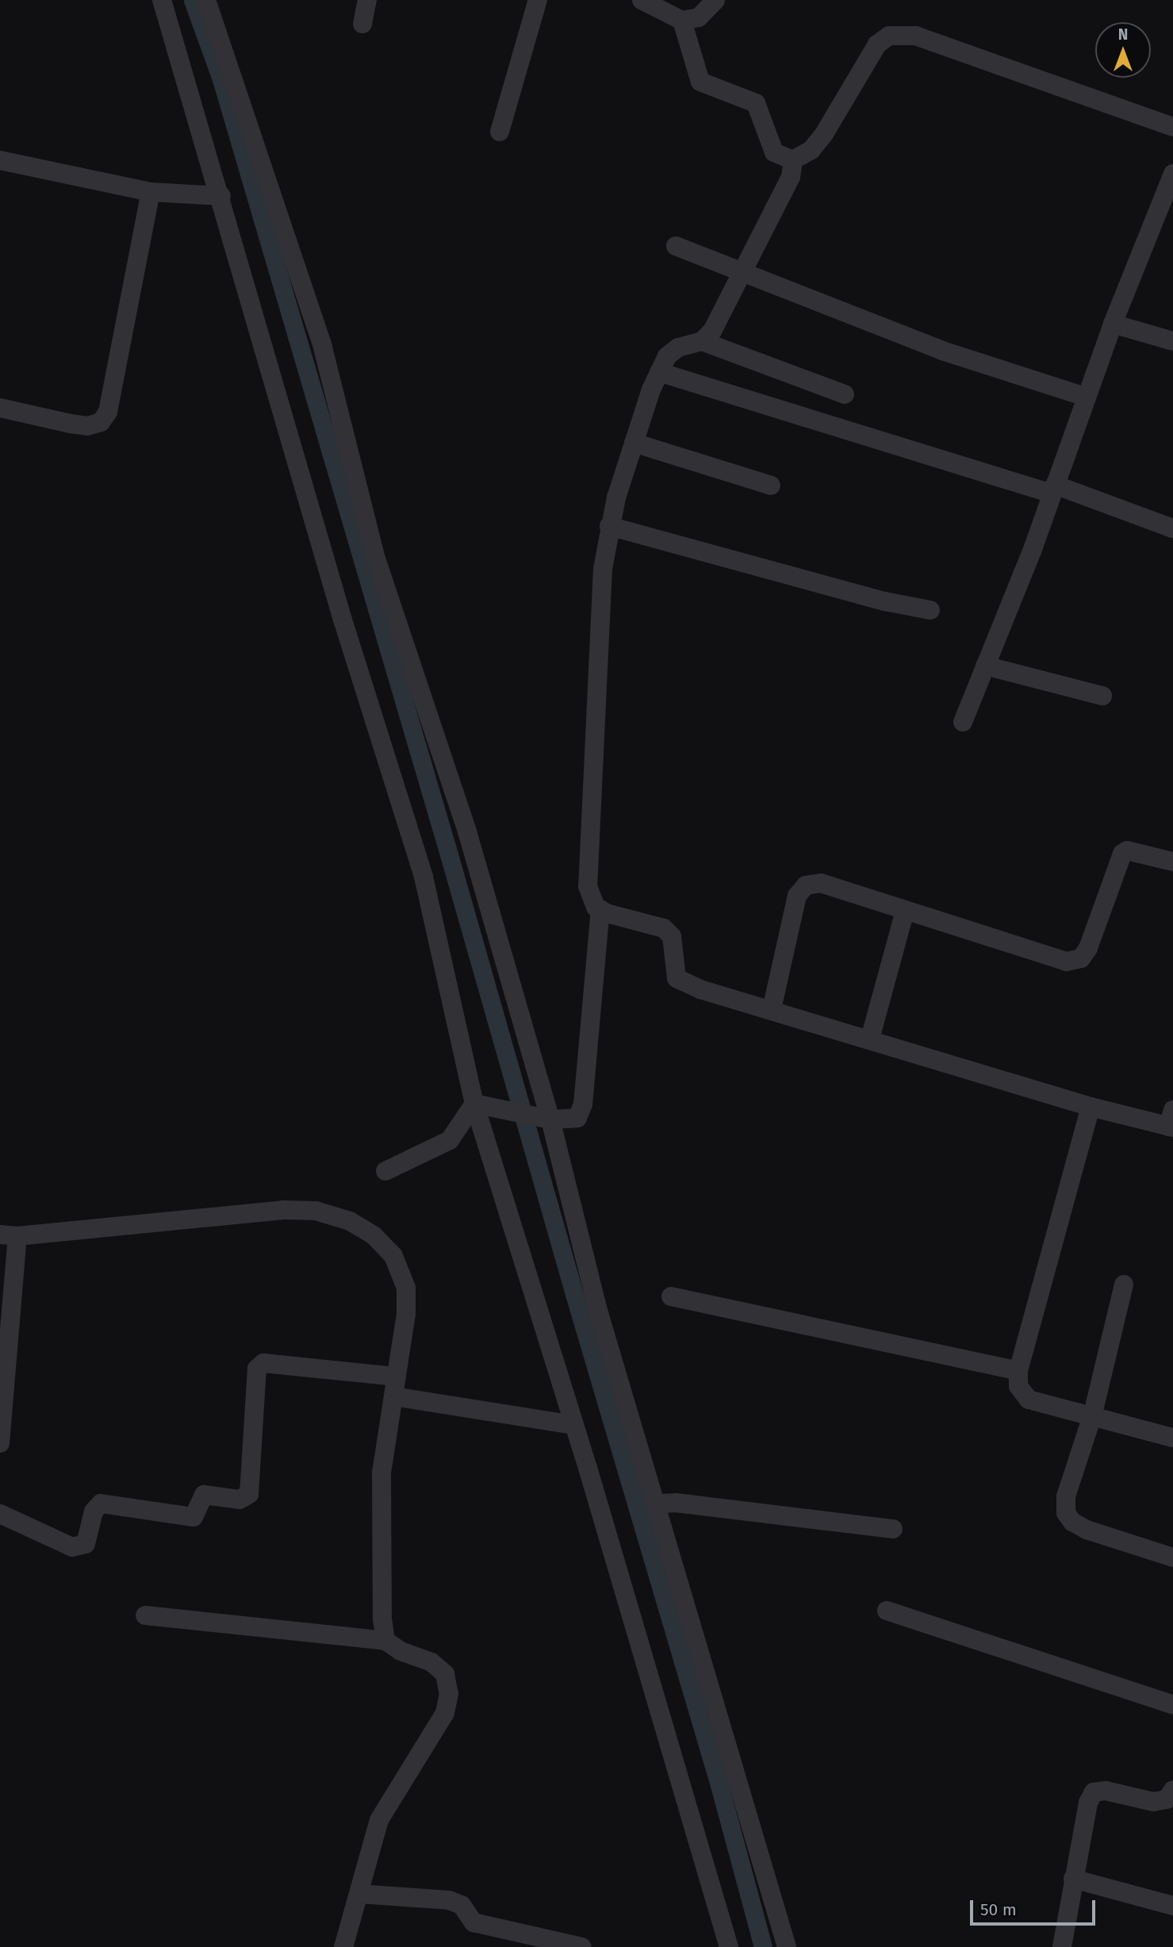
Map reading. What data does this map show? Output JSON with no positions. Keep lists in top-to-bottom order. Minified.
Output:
{"scale_bar":"50 m","north":"top"}
